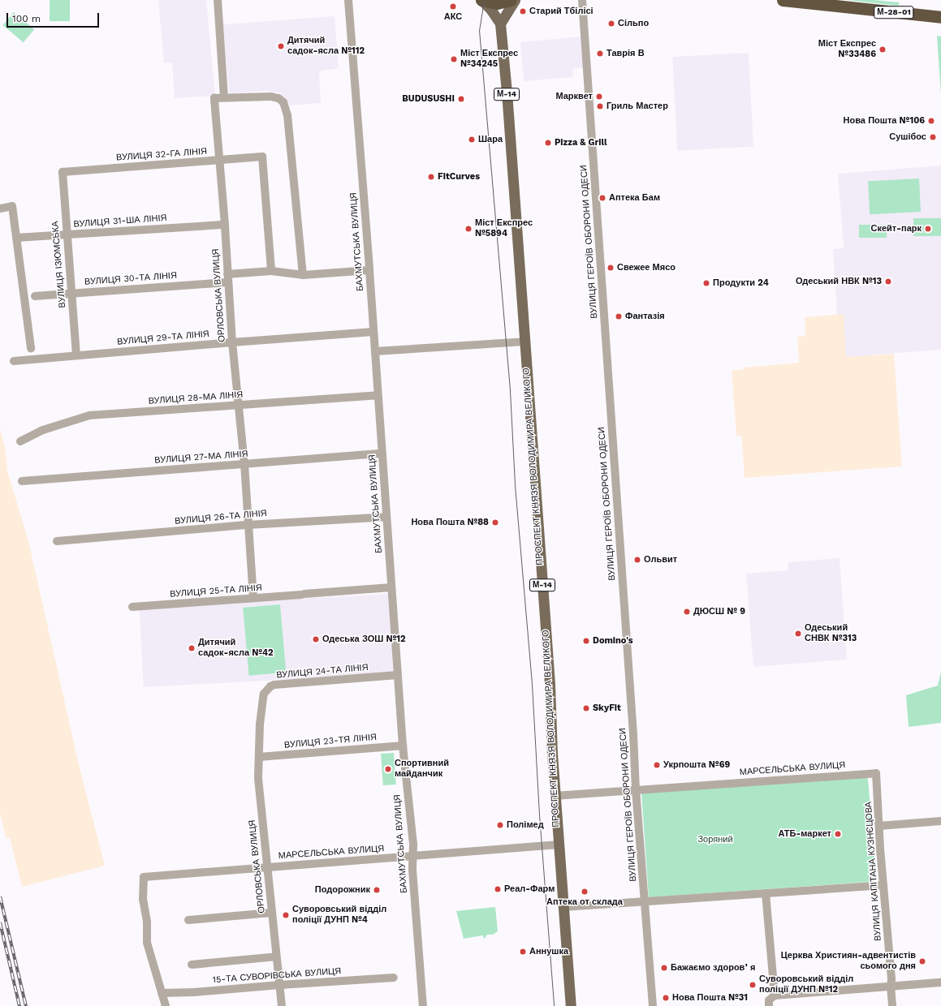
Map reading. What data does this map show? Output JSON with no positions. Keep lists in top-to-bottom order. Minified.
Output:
{"streets":{"highway":["М-28-01","М-14"],"main road":["ПРОСПЕКТ КНЯЗЯ ВОЛОДИМИРА ВЕЛИКОГО"],"street":["ВУЛИЦЯ 32-ГА ЛІНІЯ","ВУЛИЦЯ 31-ША ЛІНІЯ","БАХМУТСЬКА ВУЛИЦЯ","ВУЛИЦЯ ГЕРОЇВ ОБОРОНИ ОДЕСИ","ВУЛИЦЯ ІЗЮМСЬКА","ВУЛИЦЯ 30-ТА ЛІНІЯ","ОРЛОВСЬКА ВУЛИЦЯ","ВУЛИЦЯ 29-ТА ЛІНІЯ","ВУЛИЦЯ 28-МА ЛІНІЯ","ВУЛИЦЯ 27-МА ЛІНІЯ","ВУЛИЦЯ 26-ТА ЛІНІЯ","ВУЛИЦЯ 25-ТА ЛІНІЯ","ВУЛИЦЯ 24-ТА ЛІНІЯ","ВУЛИЦЯ 23-ТЯ ЛІНІЯ","МАРСЕЛЬСЬКА ВУЛИЦЯ","ВУЛИЦЯ КАПІТАНА КУЗНЄЦОВА","15-ТА СУВОРІВСЬКА ВУЛИЦЯ"]},"crossings":[["М-14","ПРОСПЕКТ КНЯЗЯ ВОЛОДИМИРА ВЕЛИКОГО"],["ВУЛИЦЯ 32-ГА ЛІНІЯ","ВУЛИЦЯ ІЗЮМСЬКА"],["ВУЛИЦЯ 32-ГА ЛІНІЯ","ВУЛИЦЯ 30-ТА ЛІНІЯ"],["ВУЛИЦЯ 32-ГА ЛІНІЯ","ОРЛОВСЬКА ВУЛИЦЯ"],["ВУЛИЦЯ 31-ША ЛІНІЯ","ВУЛИЦЯ ІЗЮМСЬКА"],["ВУЛИЦЯ 31-ША ЛІНІЯ","ОРЛОВСЬКА ВУЛИЦЯ"],["БАХМУТСЬКА ВУЛИЦЯ","ВУЛИЦЯ 30-ТА ЛІНІЯ"],["БАХМУТСЬКА ВУЛИЦЯ","ВУЛИЦЯ 29-ТА ЛІНІЯ"],["БАХМУТСЬКА ВУЛИЦЯ","ВУЛИЦЯ 28-МА ЛІНІЯ"],["БАХМУТСЬКА ВУЛИЦЯ","ВУЛИЦЯ 27-МА ЛІНІЯ"],["БАХМУТСЬКА ВУЛИЦЯ","ВУЛИЦЯ 26-ТА ЛІНІЯ"],["БАХМУТСЬКА ВУЛИЦЯ","ВУЛИЦЯ 25-ТА ЛІНІЯ"],["БАХМУТСЬКА ВУЛИЦЯ","ВУЛИЦЯ 24-ТА ЛІНІЯ"],["БАХМУТСЬКА ВУЛИЦЯ","ВУЛИЦЯ 23-ТЯ ЛІНІЯ"],["БАХМУТСЬКА ВУЛИЦЯ","МАРСЕЛЬСЬКА ВУЛИЦЯ"],["ВУЛИЦЯ ГЕРОЇВ ОБОРОНИ ОДЕСИ","МАРСЕЛЬСЬКА ВУЛИЦЯ"],["ВУЛИЦЯ ІЗЮМСЬКА","ВУЛИЦЯ 30-ТА ЛІНІЯ"],["ВУЛИЦЯ ІЗЮМСЬКА","ВУЛИЦЯ 29-ТА ЛІНІЯ"],["ВУЛИЦЯ 30-ТА ЛІНІЯ","ОРЛОВСЬКА ВУЛИЦЯ"],["ОРЛОВСЬКА ВУЛИЦЯ","ВУЛИЦЯ 29-ТА ЛІНІЯ"],["ОРЛОВСЬКА ВУЛИЦЯ","ВУЛИЦЯ 28-МА ЛІНІЯ"],["ОРЛОВСЬКА ВУЛИЦЯ","ВУЛИЦЯ 27-МА ЛІНІЯ"],["ОРЛОВСЬКА ВУЛИЦЯ","ВУЛИЦЯ 26-ТА ЛІНІЯ"],["ОРЛОВСЬКА ВУЛИЦЯ","ВУЛИЦЯ 25-ТА ЛІНІЯ"],["ОРЛОВСЬКА ВУЛИЦЯ","ВУЛИЦЯ 24-ТА ЛІНІЯ"],["ОРЛОВСЬКА ВУЛИЦЯ","ВУЛИЦЯ 23-ТЯ ЛІНІЯ"],["ОРЛОВСЬКА ВУЛИЦЯ","МАРСЕЛЬСЬКА ВУЛИЦЯ"],["ОРЛОВСЬКА ВУЛИЦЯ","15-ТА СУВОРІВСЬКА ВУЛИЦЯ"],["ПРОСПЕКТ КНЯЗЯ ВОЛОДИМИРА ВЕЛИКОГО","МАРСЕЛЬСЬКА ВУЛИЦЯ"],["МАРСЕЛЬСЬКА ВУЛИЦЯ","ВУЛИЦЯ КАПІТАНА КУЗНЄЦОВА"],["МАРСЕЛЬСЬКА ВУЛИЦЯ","15-ТА СУВОРІВСЬКА ВУЛИЦЯ"]],"parks":["Зоряний"],"places":["АКС","Старий Тбілісі","Сільпо","Дитячий садок-ясла №112","Міст Експрес №33486","Таврія В","Міст Експрес №34245","Марквет","BUDUSUSHI","Гриль Мастер","Нова Пошта №106","Сушібос","Шара","Pizza & Grill","FitCurves","Аптека Бам","Міст Експрес №5894","Скейт-парк","Свежее Мясо","Одеський НВК №13","Продукти 24","Фантазія","Нова Пошта №88","Ольвит","ДЮСШ № 9","Одеський СНВК №313","Одеська ЗОШ №12","Domino's","Дитячий садок-ясла №42","SkyFit","Укрпошта №69","Спортивний майданчик","Полімед","АТБ-маркет","Реал-Фарм","Подорожник","Аптека от склада","Суворовський відділ поліції ДУНП №4","Аннушка","Церква Християн-адвентистів сьомого дня","Бажаємо здоровʼя","Суворовський відділ поліції ДУНП №12","Нова Пошта №31"],"scale_bar":"100 m"}
